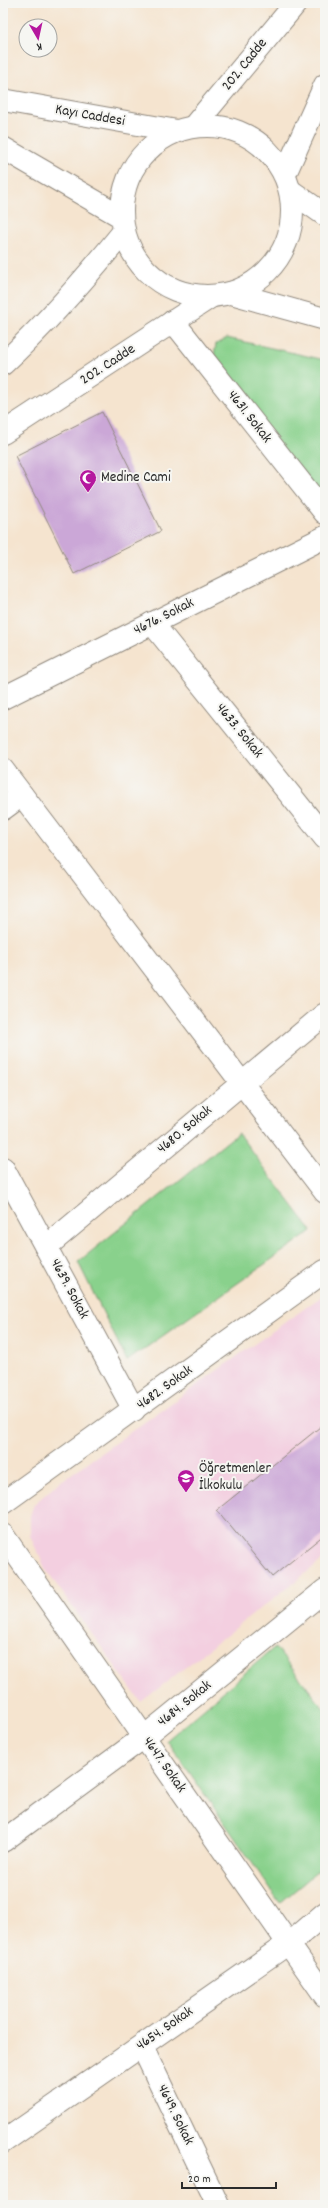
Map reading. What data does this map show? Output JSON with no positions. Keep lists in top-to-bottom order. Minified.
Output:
{"streets":{"street":["202. Cadde","Kayı Caddesi","4631. Sokak","4676. Sokak","4633. Sokak","4680. Sokak","4639. Sokak","4682. Sokak","4684. Sokak","4647. Sokak","4654. Sokak","4649. Sokak"]},"crossings":[["202. Cadde","Kayı Caddesi"],["202. Cadde","4631. Sokak"],["4676. Sokak","4633. Sokak"],["4680. Sokak","4639. Sokak"],["4639. Sokak","4682. Sokak"],["4684. Sokak","4647. Sokak"],["4647. Sokak","4654. Sokak"],["4654. Sokak","4649. Sokak"]],"places":{"mosque":["Medine Cami"],"school or university":["Öğretmenler İlkokulu"]},"scale_bar":"20 m","north":"bottom"}
